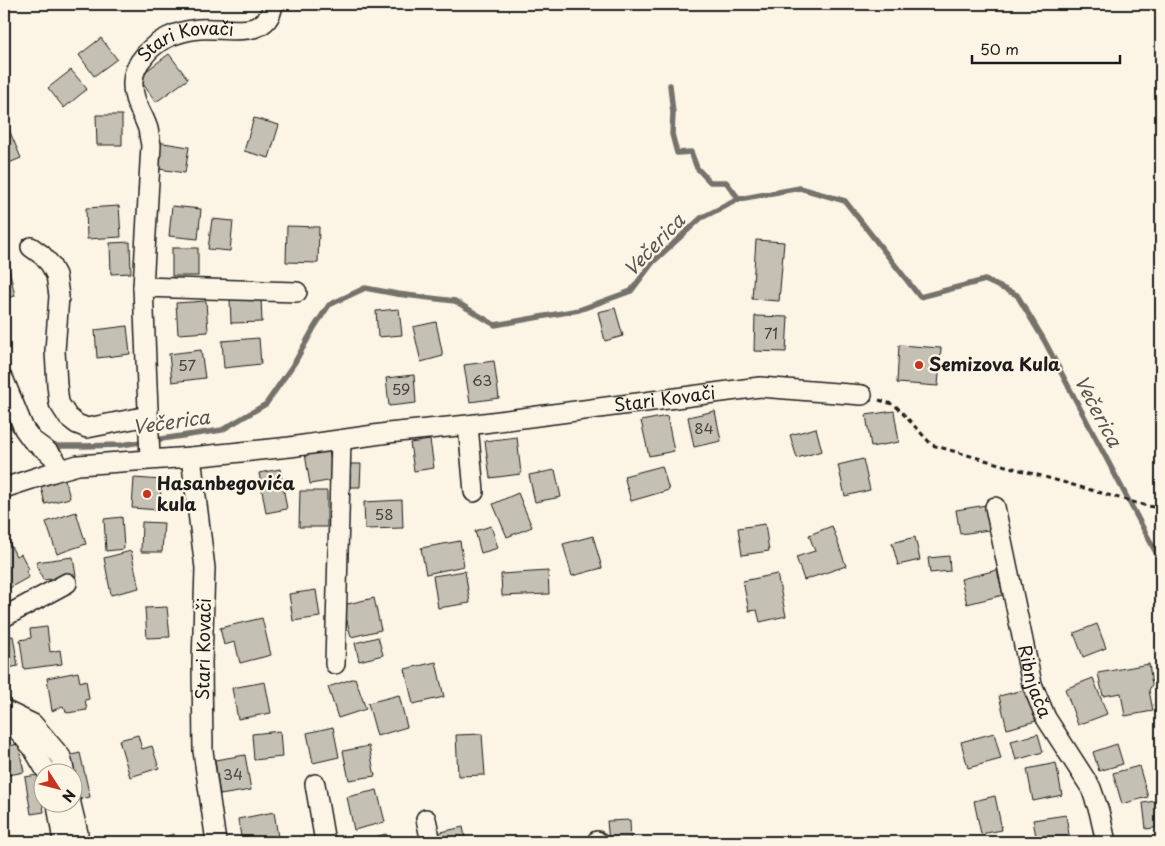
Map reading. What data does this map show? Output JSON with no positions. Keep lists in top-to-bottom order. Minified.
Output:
{"streets":{"street":["Stari Kovači","Ribnjača"]},"water":["Večerica"],"places":["Semizova Kula","Hasanbegovića kula"],"house_numbers":["71","57","63","59","84","58","34"],"scale_bar":"50 m","north":"bottom right"}
